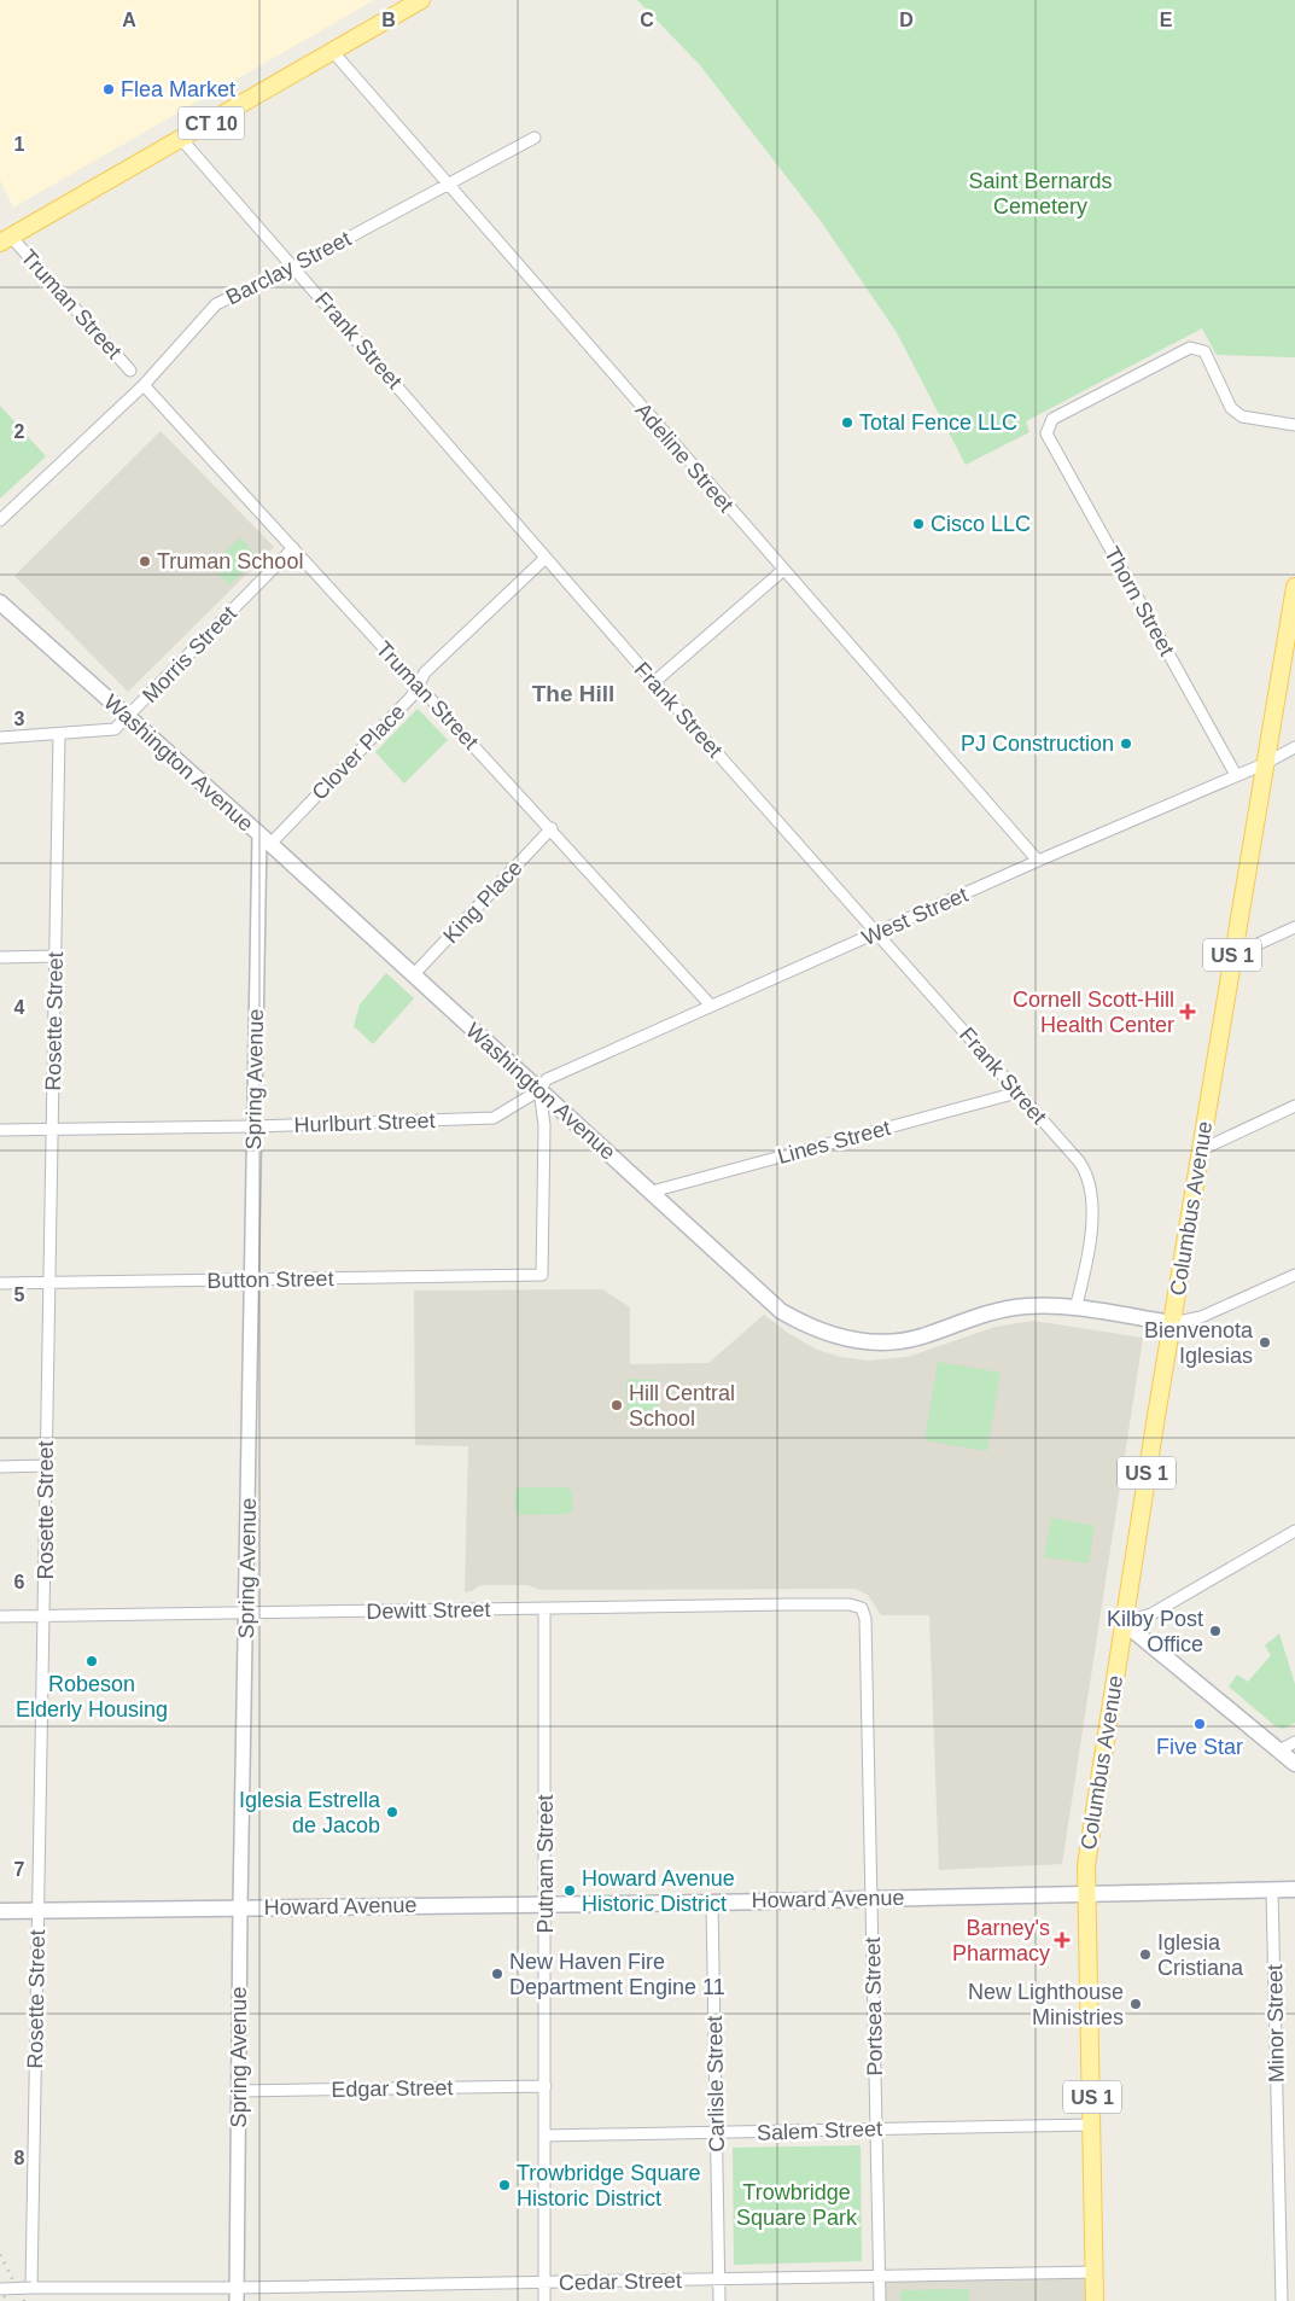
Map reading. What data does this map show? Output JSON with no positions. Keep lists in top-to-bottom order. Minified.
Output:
{"streets":{"main road":["CT 10","Washington Avenue","US 1","Columbus Avenue","Howard Avenue"],"street":["Barclay Street","Truman Street","Frank Street","Adeline Street","Thorn Street","Morris Street","Clover Place","King Place","West Street","Rosette Street","Spring Avenue","Hurlburt Street","Lines Street","Button Street","Dewitt Street","Putnam Street","Portsea Street","Minor Street","Carlisle Street","Edgar Street","Salem Street","Cedar Street"]},"crossings":[["CT 10","Truman Street"],["CT 10","Frank Street"],["CT 10","Adeline Street"],["Barclay Street","Truman Street"],["Barclay Street","Frank Street"],["Barclay Street","Adeline Street"],["Truman Street","Morris Street"],["Truman Street","Clover Place"],["Truman Street","King Place"],["Truman Street","West Street"],["Frank Street","Clover Place"],["Frank Street","Washington Avenue"],["Frank Street","West Street"],["Frank Street","Lines Street"],["Adeline Street","West Street"],["Thorn Street","West Street"],["Morris Street","Washington Avenue"],["Morris Street","Rosette Street"],["Clover Place","Washington Avenue"],["Clover Place","Spring Avenue"],["Washington Avenue","King Place"],["Washington Avenue","West Street"],["Washington Avenue","Spring Avenue"],["Washington Avenue","Hurlburt Street"],["Washington Avenue","Lines Street"],["Washington Avenue","Columbus Avenue"],["Washington Avenue","Button Street"],["West Street","Hurlburt Street"],["West Street","Columbus Avenue"],["West Street","Button Street"],["Rosette Street","Hurlburt Street"],["Rosette Street","Button Street"],["Rosette Street","Dewitt Street"],["Rosette Street","Howard Avenue"],["Rosette Street","Cedar Street"],["Spring Avenue","Hurlburt Street"],["Spring Avenue","Button Street"],["Spring Avenue","Dewitt Street"],["Spring Avenue","Howard Avenue"],["Spring Avenue","Edgar Street"],["Spring Avenue","Cedar Street"],["Hurlburt Street","Button Street"],["Columbus Avenue","Howard Avenue"],["Columbus Avenue","Salem Street"],["Columbus Avenue","Cedar Street"],["Dewitt Street","Putnam Street"],["Dewitt Street","Portsea Street"],["Putnam Street","Howard Avenue"],["Putnam Street","Edgar Street"],["Putnam Street","Salem Street"],["Putnam Street","Cedar Street"],["Howard Avenue","Portsea Street"],["Howard Avenue","Minor Street"],["Howard Avenue","Carlisle Street"],["Portsea Street","Salem Street"],["Portsea Street","Cedar Street"],["Carlisle Street","Salem Street"],["Carlisle Street","Cedar Street"]],"districts":["The Hill"],"parks":["Saint Bernards Cemetery","Trowbridge Square Park"],"places":{"other":["Flea Market","Total Fence LLC","Cisco LLC","Truman School","PJ Construction","Bienvenota Iglesias","Hill Central School","Kilby Post Office","Robeson Elderly Housing","Five Star","Iglesia Estrella de Jacob","Howard Avenue Historic District","Iglesia Cristiana","New Haven Fire Department Engine 11","New Lighthouse Ministries","Trowbridge Square Historic District"],"health":["Cornell Scott-Hill Health Center","Barney's Pharmacy"]},"grid":{"columns":["A","B","C","D","E"],"rows":["1","2","3","4","5","6","7","8"]}}
